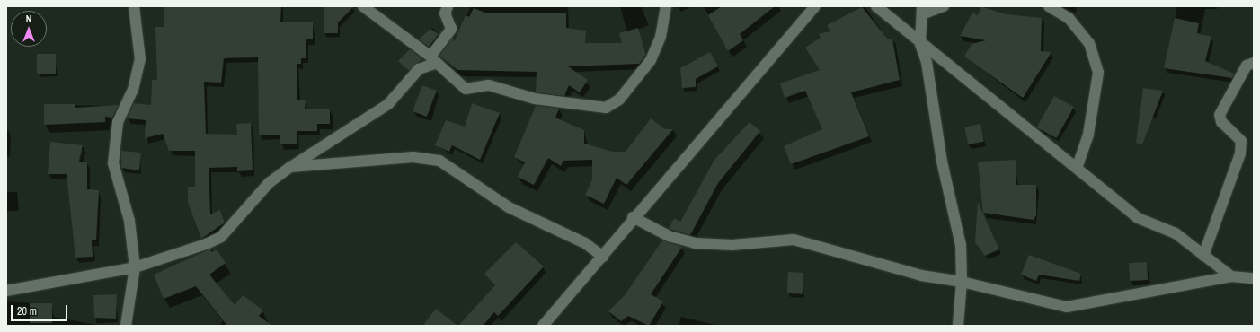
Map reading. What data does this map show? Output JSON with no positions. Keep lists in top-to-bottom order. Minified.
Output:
{"scale_bar":"20 m","north":"top"}
